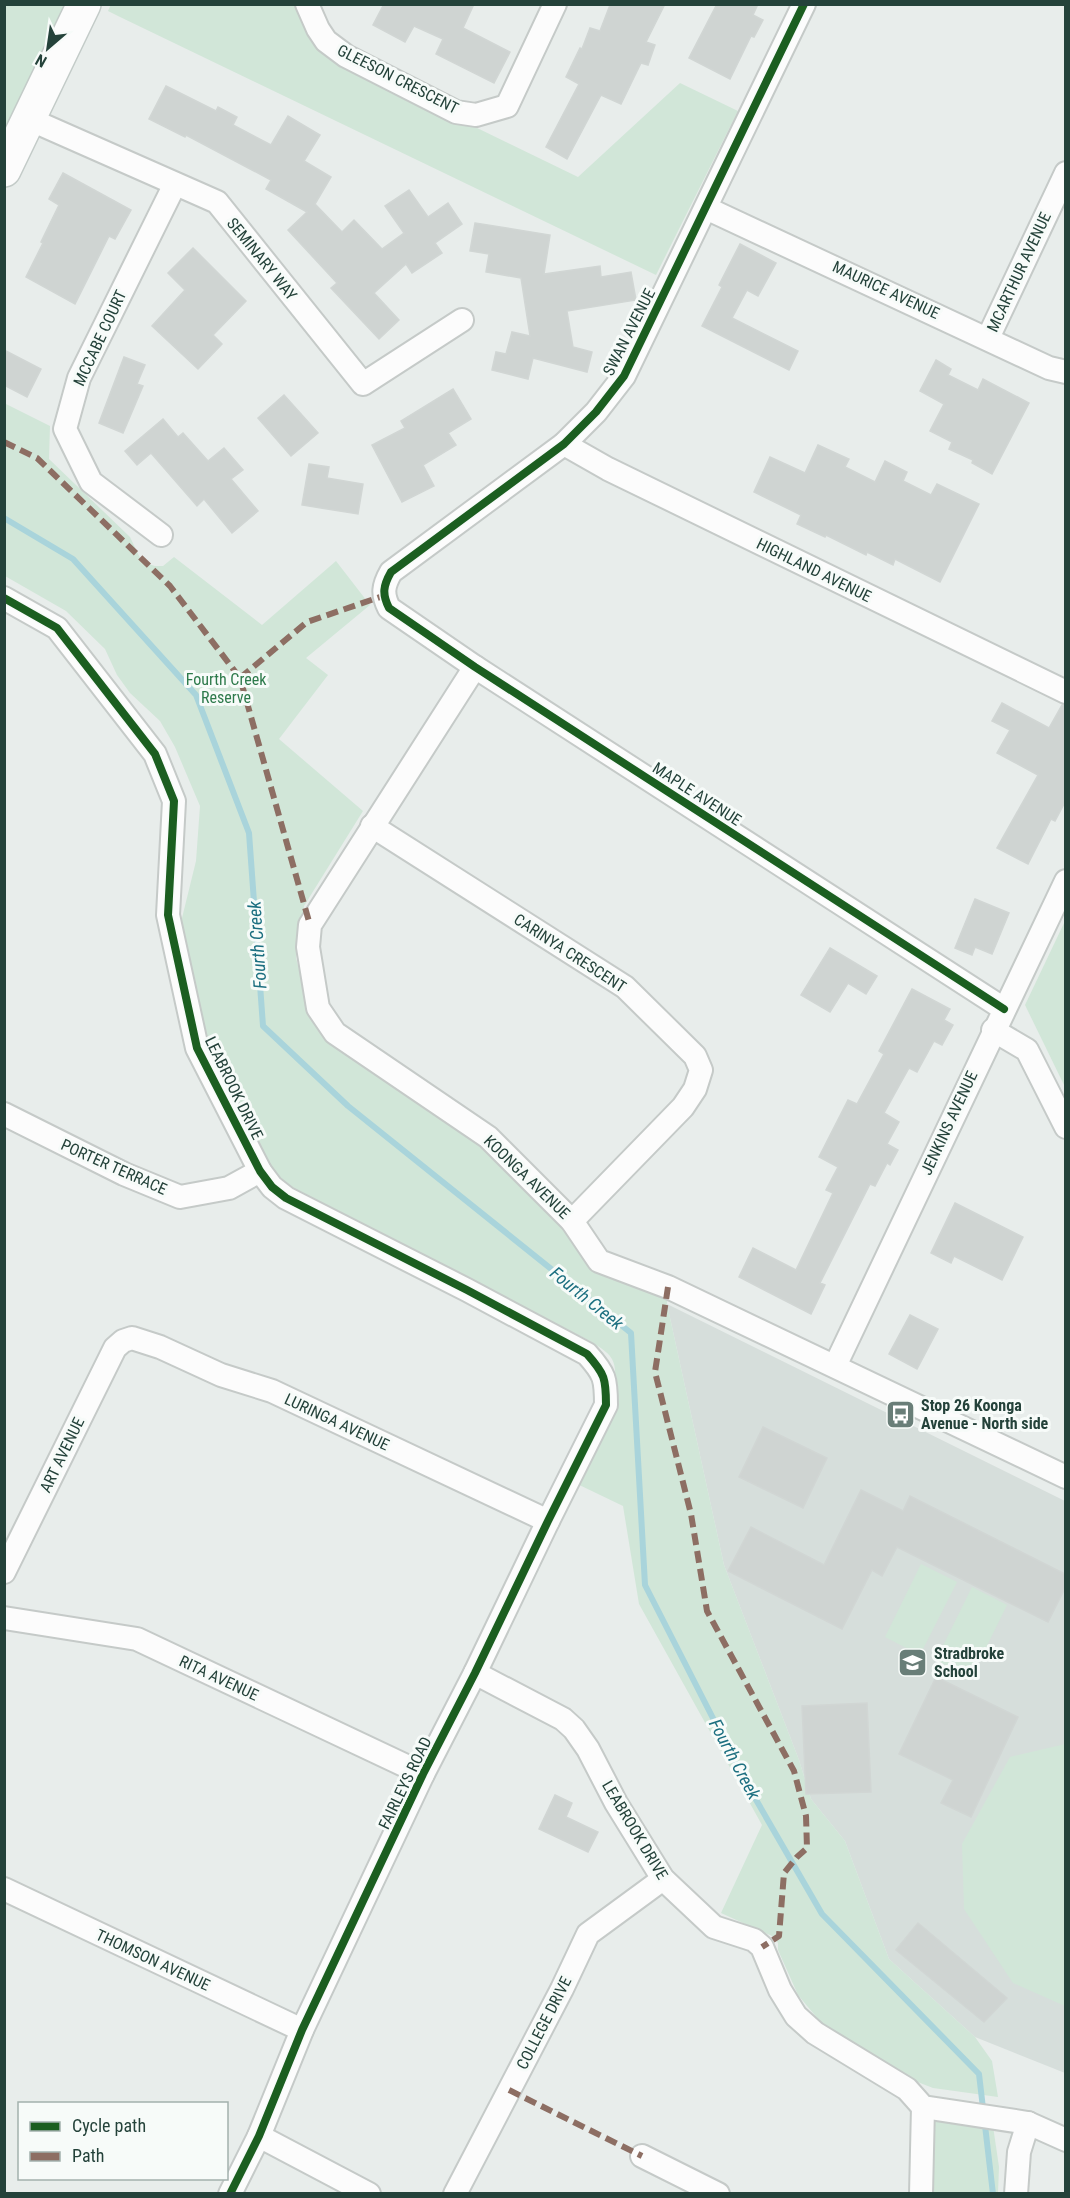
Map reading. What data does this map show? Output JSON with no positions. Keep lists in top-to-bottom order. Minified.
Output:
{"streets":{"street":["GLEESON CRESCENT","SEMINARY WAY","MCARTHUR AVENUE","MAURICE AVENUE","SWAN AVENUE","MCCABE COURT","HIGHLAND AVENUE","MAPLE AVENUE","CARINYA CRESCENT","LEABROOK DRIVE","JENKINS AVENUE","PORTER TERRACE","KOONGA AVENUE","LURINGA AVENUE","ART AVENUE","RITA AVENUE","FAIRLEYS ROAD","THOMSON AVENUE","COLLEGE DRIVE"]},"crossings":[["SEMINARY WAY","MCCABE COURT"],["MCARTHUR AVENUE","MAURICE AVENUE"],["MAURICE AVENUE","SWAN AVENUE"],["SWAN AVENUE","HIGHLAND AVENUE"],["SWAN AVENUE","MAPLE AVENUE"],["MAPLE AVENUE","JENKINS AVENUE"],["MAPLE AVENUE","KOONGA AVENUE"],["CARINYA CRESCENT","KOONGA AVENUE"],["LEABROOK DRIVE","PORTER TERRACE"],["LEABROOK DRIVE","FAIRLEYS ROAD"],["LEABROOK DRIVE","COLLEGE DRIVE"],["JENKINS AVENUE","KOONGA AVENUE"],["LURINGA AVENUE","ART AVENUE"],["LURINGA AVENUE","FAIRLEYS ROAD"],["RITA AVENUE","FAIRLEYS ROAD"],["FAIRLEYS ROAD","THOMSON AVENUE"]],"water":["Fourth Creek"],"parks":["Fourth Creek Reserve"],"places":{"bus stop":["Stop 26 Koonga Avenue - North side"],"school or university":["Stradbroke School"]},"legend":["Cycle path","Path"],"north":"bottom left"}
